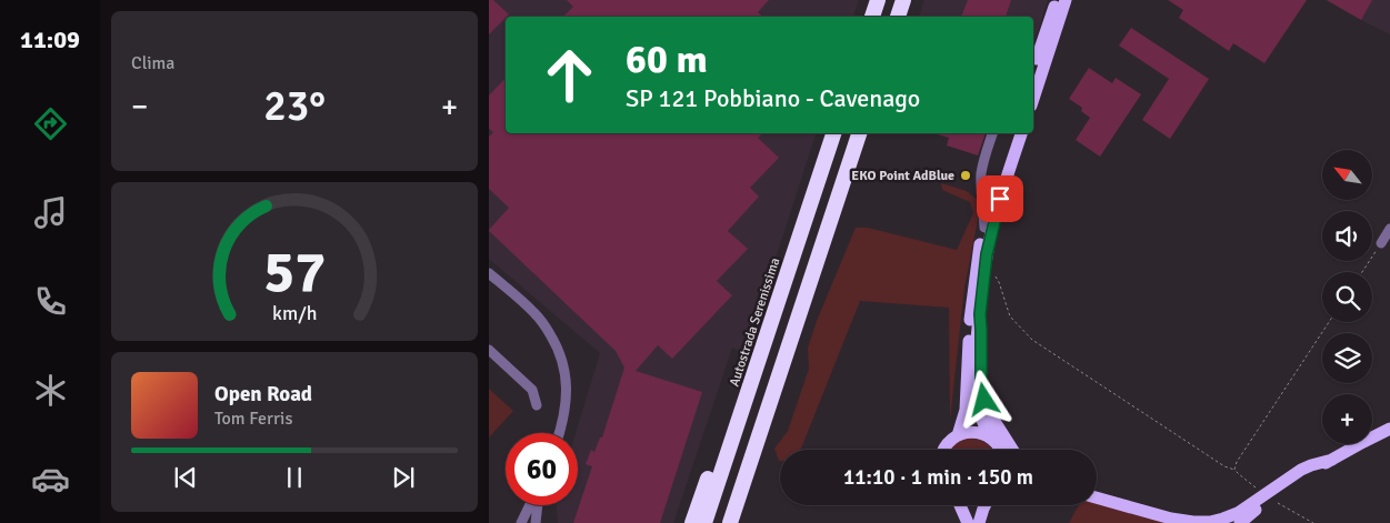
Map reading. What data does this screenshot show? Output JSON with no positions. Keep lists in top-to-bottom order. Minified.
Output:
{"streets":{"highway":["Autostrada Serenissima"]},"places":["EKO Point AdBlue"],"north":"top left","page":{"tabs":"11:09","tile":"Clima","turn":["60 m","SP 121 Pobbiano - Cavenago"],"heat":["−","23°","+"],"map_buttons":"+","song":["Open Road","Tom Ferris"],"limit":"60","trip":"11:10 · 1 min · 150 m","gauge":["57","km/h"]}}
